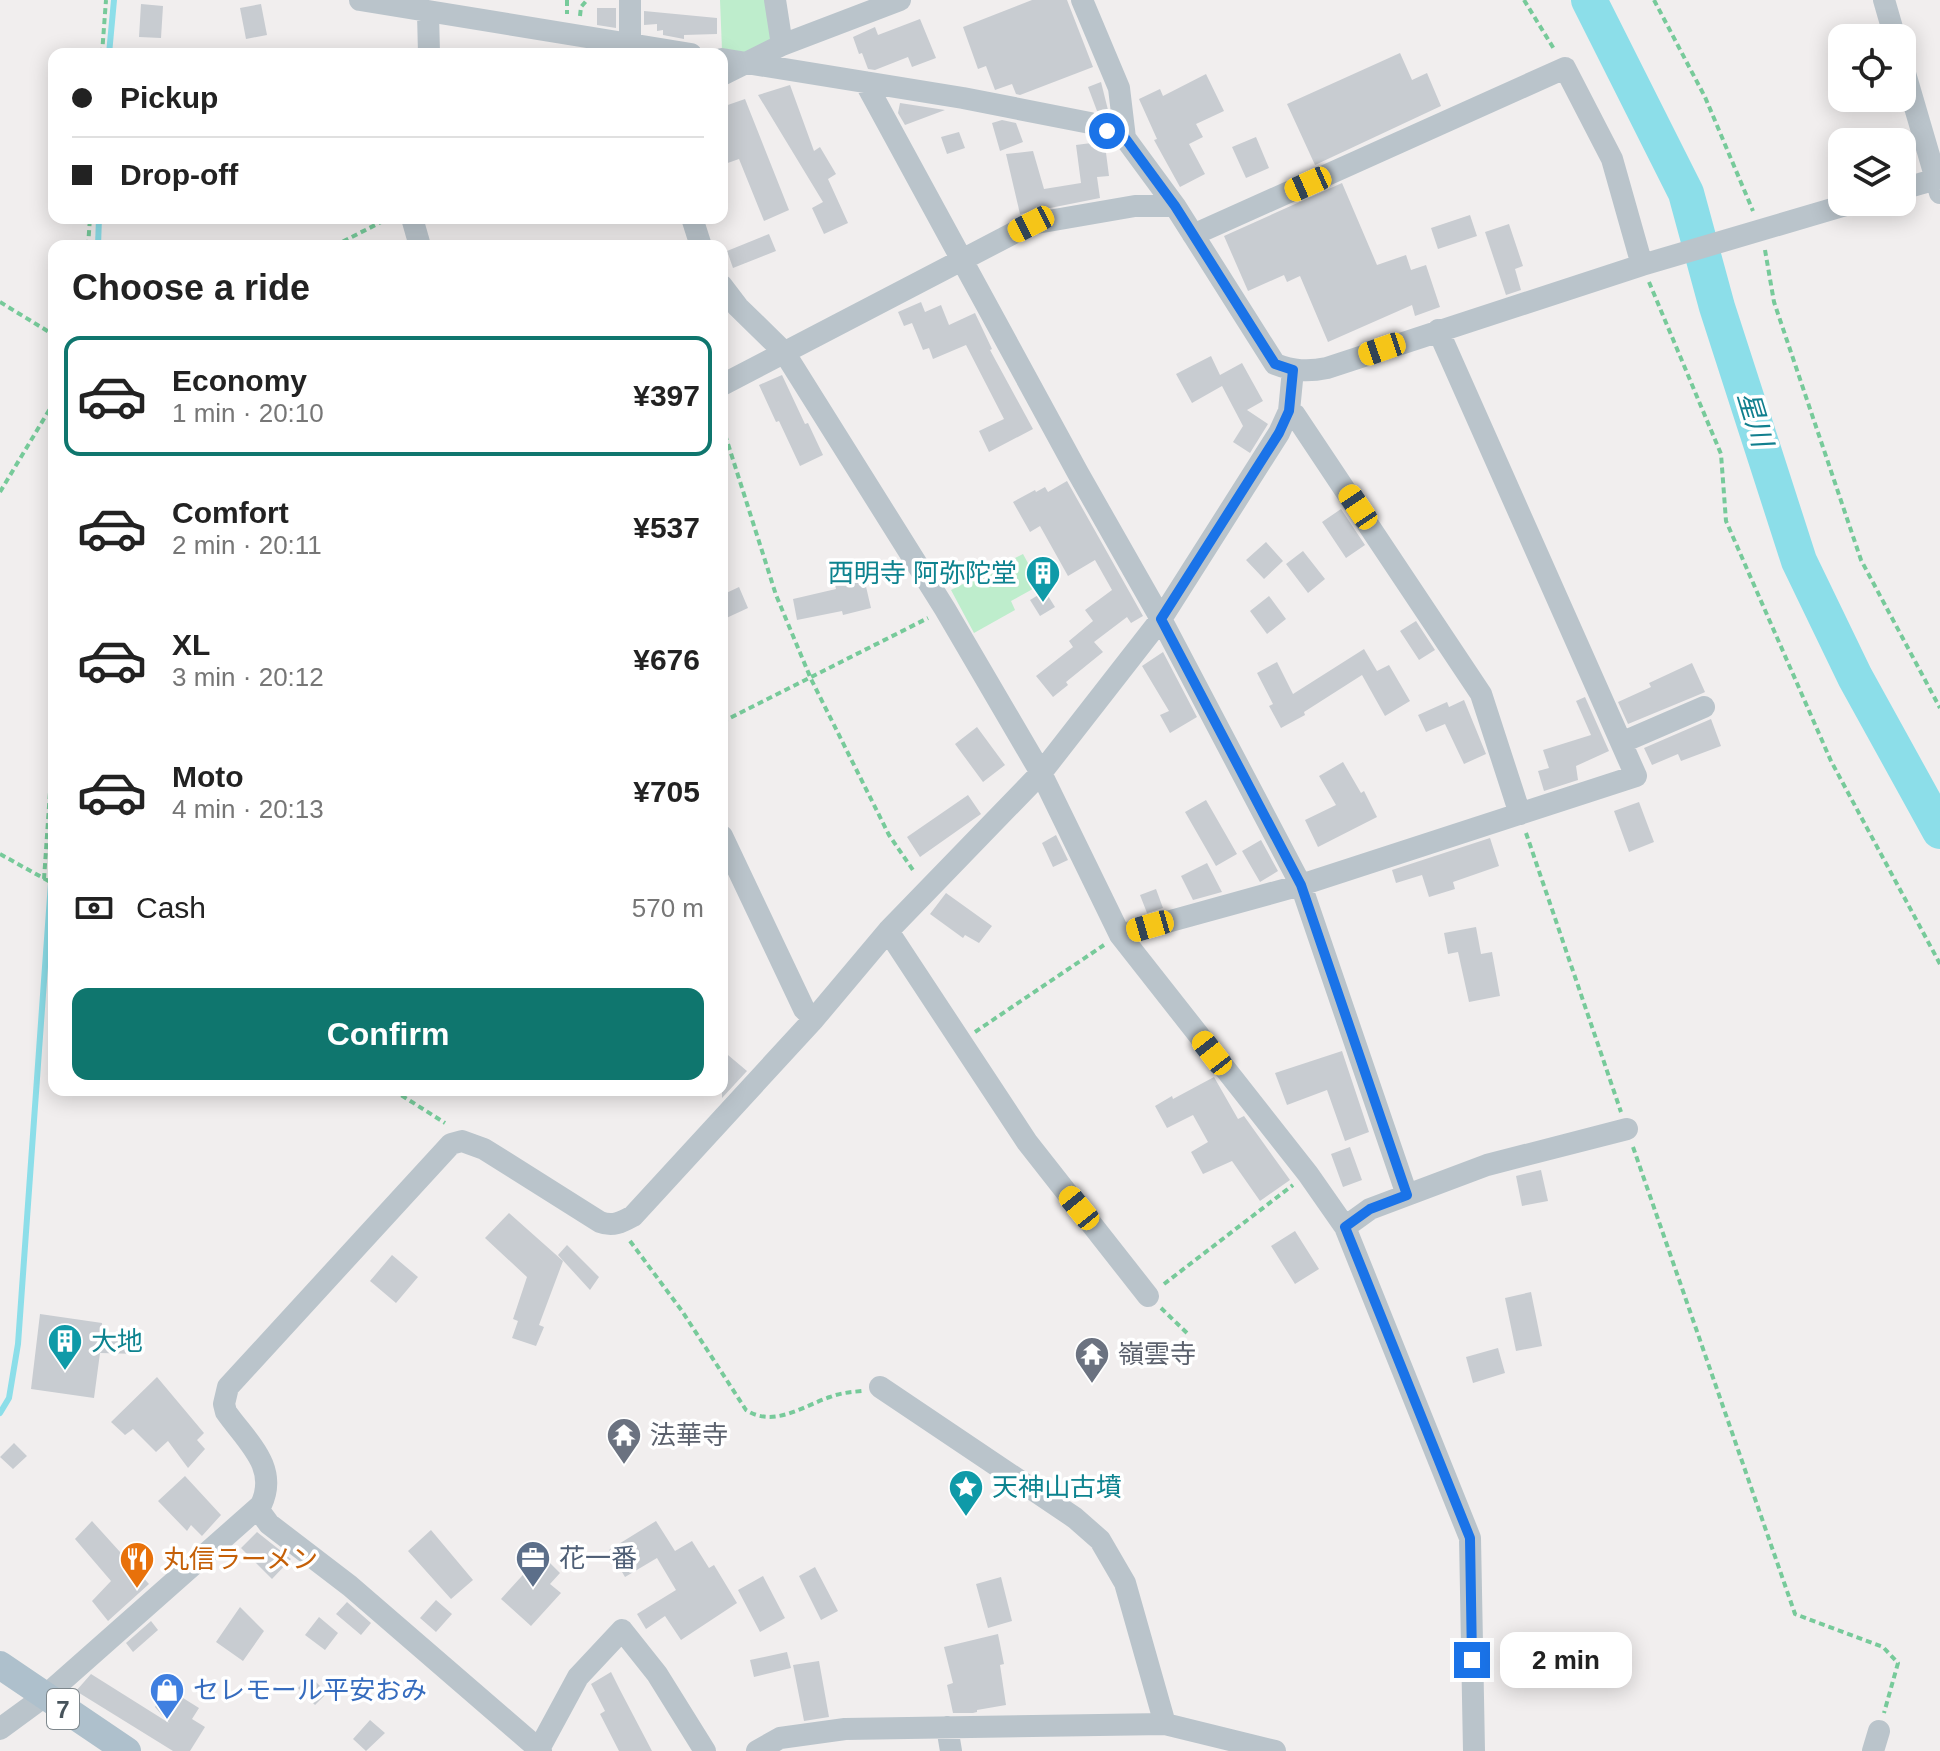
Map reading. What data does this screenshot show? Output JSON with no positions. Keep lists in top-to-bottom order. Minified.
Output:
{"streets":{"main road":["7"]},"water":["星川"],"places":{"building":["西明寺 阿弥陀堂","大地"],"temple":["嶺雲寺","法華寺"],"place":["天神山古墳"],"office":["花一番"],"restaurant":["丸信ラーメン"],"shop":["セレモール平安おみ"]},"page":{"banner":["Pickup","Drop-off"],"heading":"Choose a ride","list":[{"name":"Economy","note":"1 min · 20:10","value":"¥397"},{"name":"Comfort","note":"2 min · 20:11","value":"¥537"},{"name":"XL","note":"3 min · 20:12","value":"¥676"},{"name":"Moto","note":"4 min · 20:13","value":"¥705"}],"pay":["Cash","570 m"],"buttons":"Confirm","bubble":"2 min"}}
